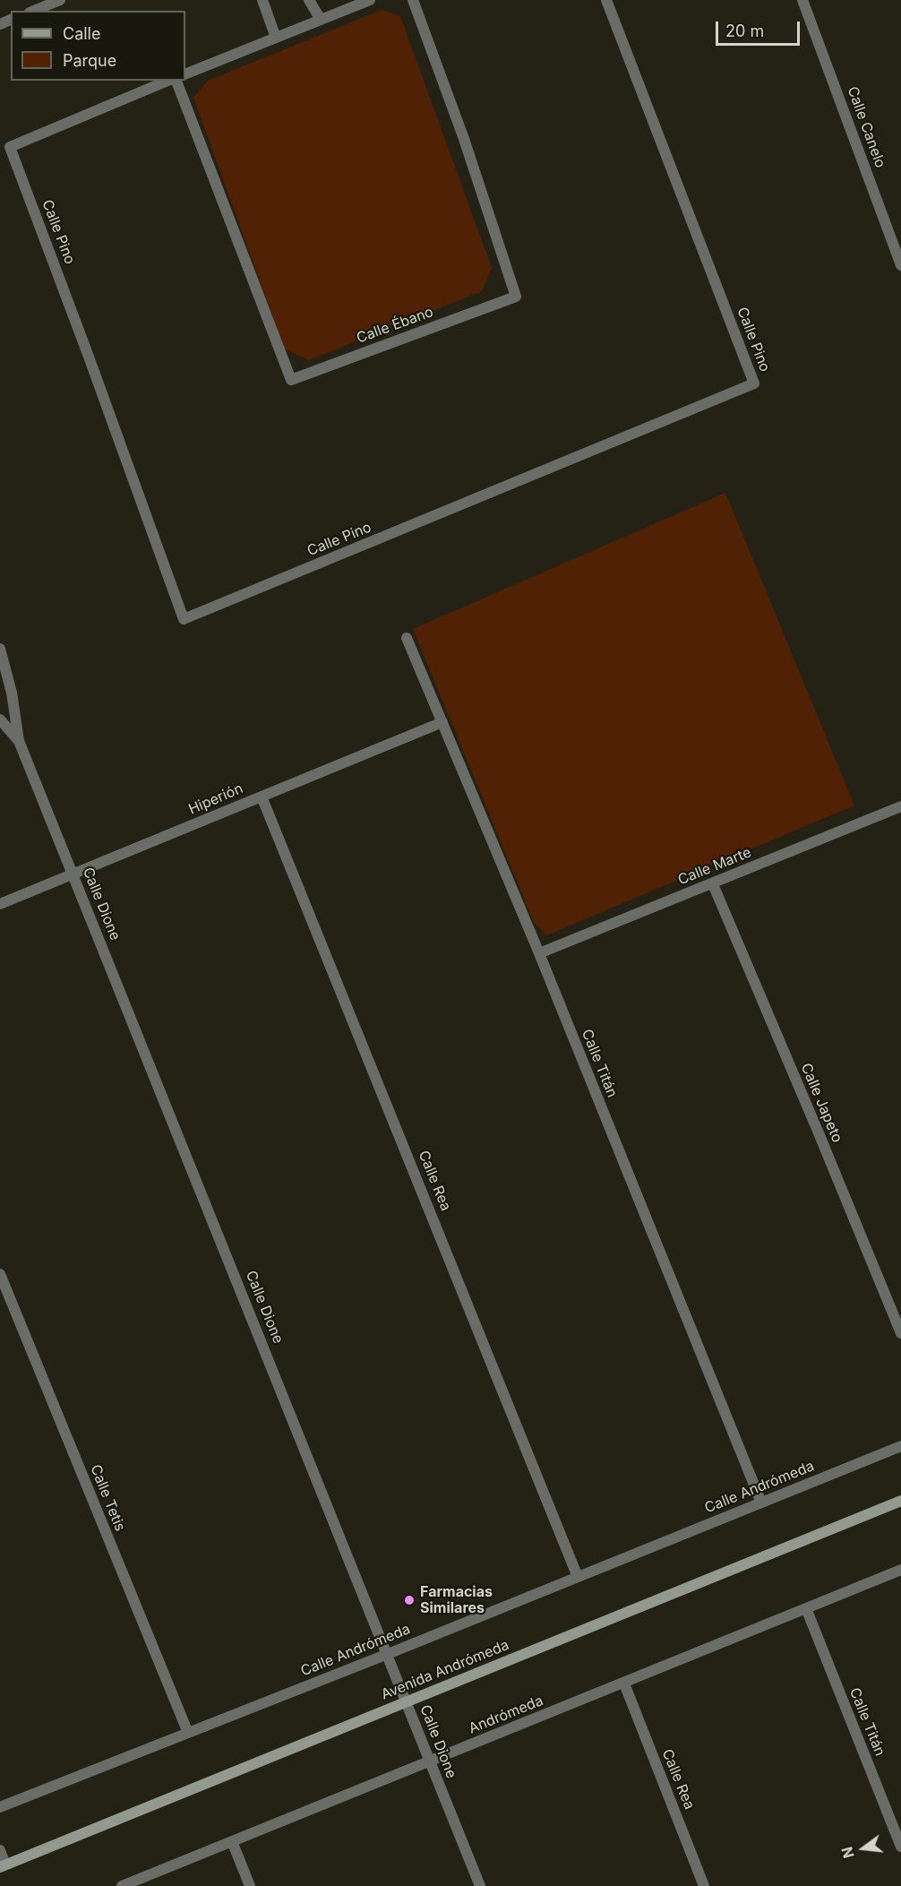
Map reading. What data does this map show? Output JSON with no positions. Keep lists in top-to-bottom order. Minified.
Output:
{"streets":{"street":["Calle Canelo","Calle Pino","Calle Ébano","Hiperión","Calle Marte","Calle Dione","Calle Titán","Calle Japeto","Calle Rea","Calle Andrómeda","Calle Tetis","Avenida Andrómeda","Andrómeda"]},"crossings":[["Hiperión","Calle Dione"],["Hiperión","Calle Titán"],["Hiperión","Calle Rea"],["Calle Marte","Calle Titán"],["Calle Marte","Calle Japeto"],["Calle Dione","Calle Andrómeda"],["Calle Dione","Avenida Andrómeda"],["Calle Dione","Andrómeda"],["Calle Titán","Calle Andrómeda"],["Calle Titán","Andrómeda"],["Calle Rea","Calle Andrómeda"],["Calle Rea","Andrómeda"],["Calle Andrómeda","Calle Tetis"]],"places":["Farmacias Similares"],"legend":["Calle","Parque"],"scale_bar":"20 m","north":"left"}
